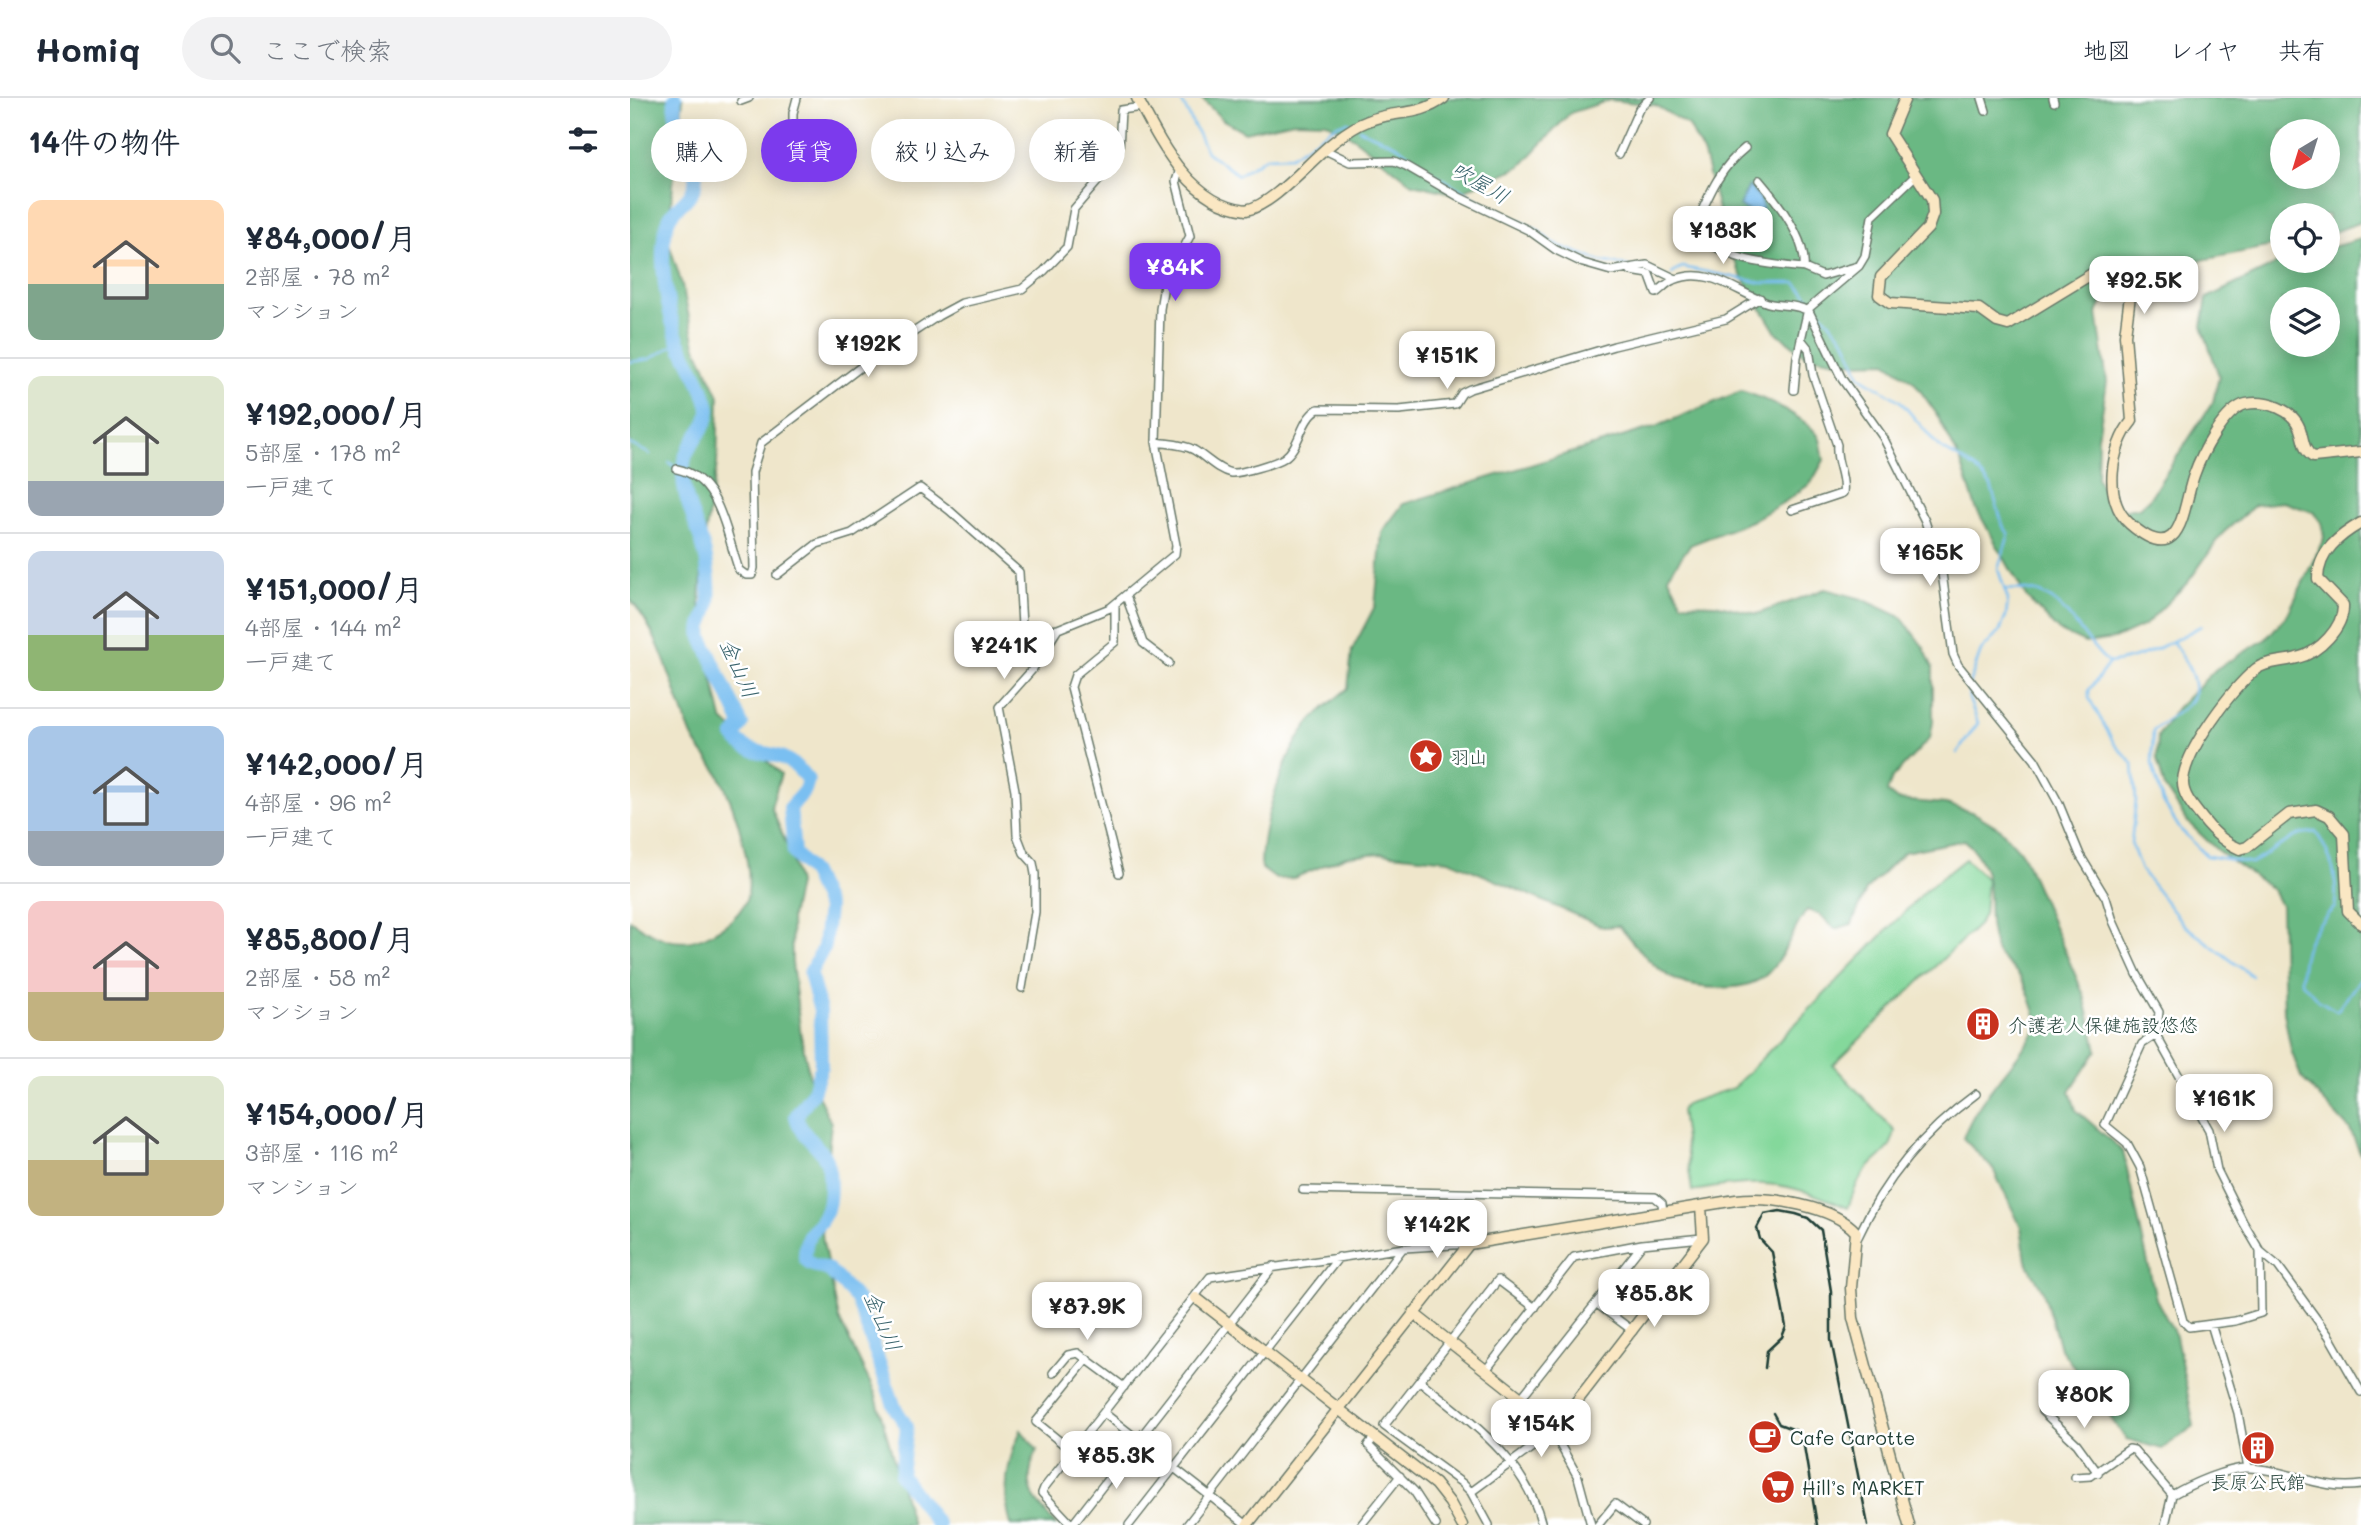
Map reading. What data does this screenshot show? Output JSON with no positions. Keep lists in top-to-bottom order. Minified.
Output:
{"water":["吹屋川","金山川"],"places":{"place":["羽山"],"building":["介護老人保健施設悠悠","長原公民館"],"cafe":["Cafe Carotte"],"supermarket":["Hill’s MARKET"]},"north":"bottom left","page":{"header":"Homiq","search":"ここで検索","nav":["地図","レイヤ","共有"],"heading":"14件の物件","chip":["購入","賃貸","絞り込み","新着"],"list":[{"name":"¥84,000/月","note":"2部屋 · 78 m² · マンション"},{"name":"¥192,000/月","note":"5部屋 · 178 m² · 一戸建て"},{"name":"¥151,000/月","note":"4部屋 · 144 m² · 一戸建て"},{"name":"¥142,000/月","note":"4部屋 · 96 m² · 一戸建て"},{"name":"¥85,800/月","note":"2部屋 · 58 m² · マンション"},{"name":"¥154,000/月","note":"3部屋 · 116 m² · マンション"}],"price":["¥183K","¥84K","¥92.5K","¥192K","¥151K","¥165K","¥241K","¥161K","¥142K","¥85.8K","¥87.9K","¥80K","¥154K","¥85.3K"]}}
